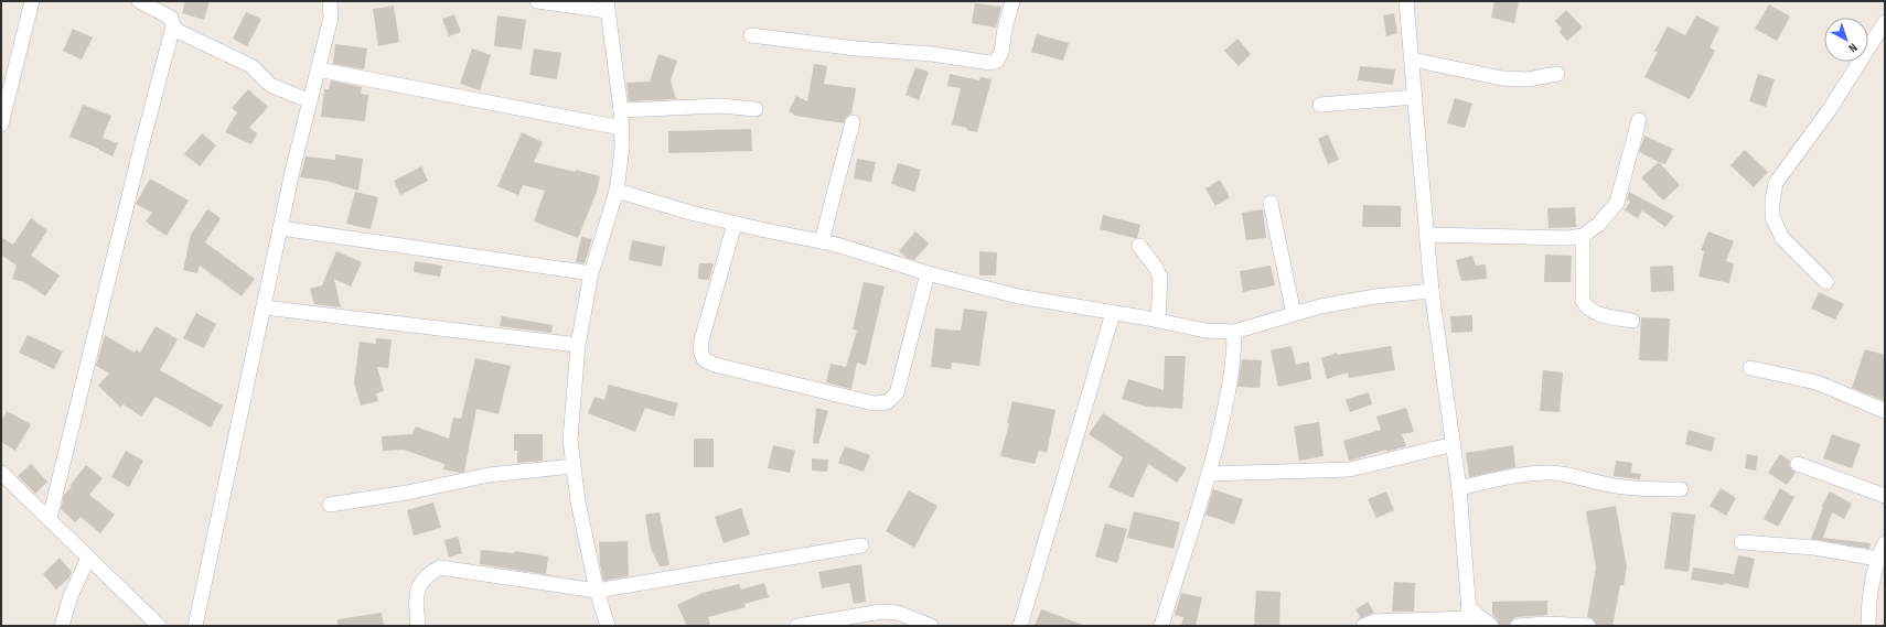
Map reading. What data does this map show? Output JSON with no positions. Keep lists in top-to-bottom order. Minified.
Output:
{"north":"bottom right"}
